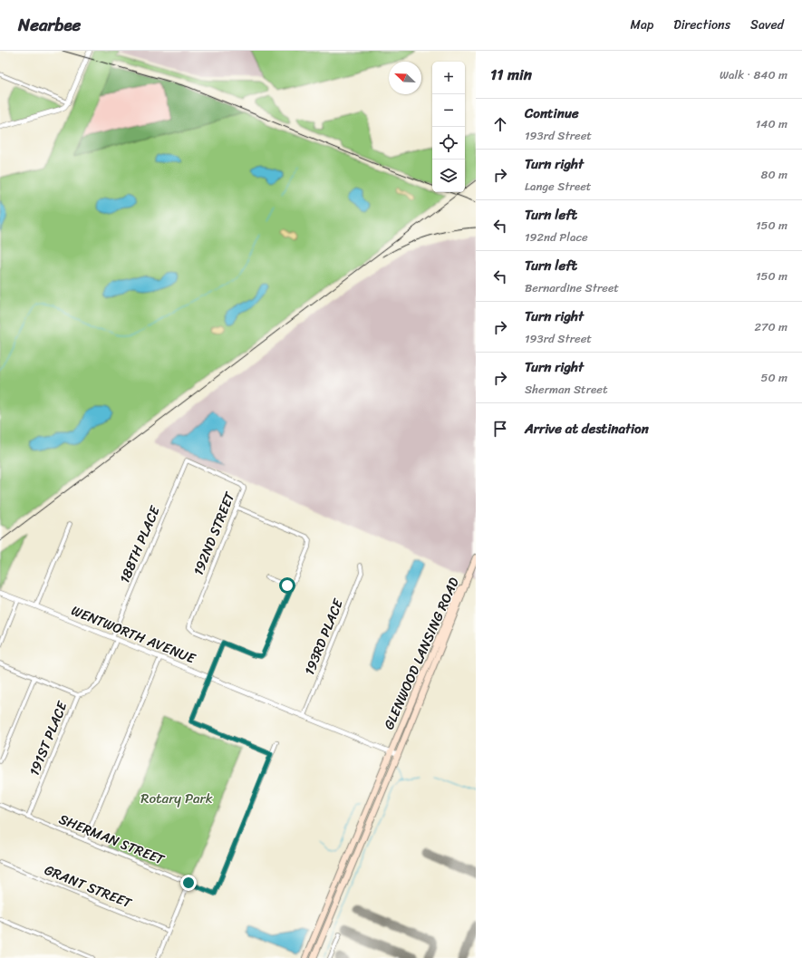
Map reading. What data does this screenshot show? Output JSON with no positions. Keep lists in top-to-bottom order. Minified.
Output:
{"streets":{"main road":["GLENWOOD LANSING ROAD"],"street":["192ND STREET","188TH PLACE","WENTWORTH AVENUE","193RD PLACE","191ST PLACE","SHERMAN STREET","GRANT STREET"]},"crossings":[["192ND STREET","188TH PLACE"],["188TH PLACE","WENTWORTH AVENUE"],["188TH PLACE","191ST PLACE"],["WENTWORTH AVENUE","193RD PLACE"],["WENTWORTH AVENUE","GLENWOOD LANSING ROAD"],["WENTWORTH AVENUE","191ST PLACE"],["191ST PLACE","SHERMAN STREET"]],"parks":["Rotary Park"],"north":"top left","page":{"header":"Nearbee","nav":["Map","Directions","Saved"],"heading":["11 min","Walk · 840 m"],"map_buttons":["+","−"],"list":[["Continue","193rd Street","140 m"],["Turn right","Lange Street","80 m"],["Turn left","192nd Place","150 m"],["Turn left","Bernardine Street","150 m"],["Turn right","193rd Street","270 m"],["Turn right","Sherman Street","50 m"],"Arrive at destination"]}}
